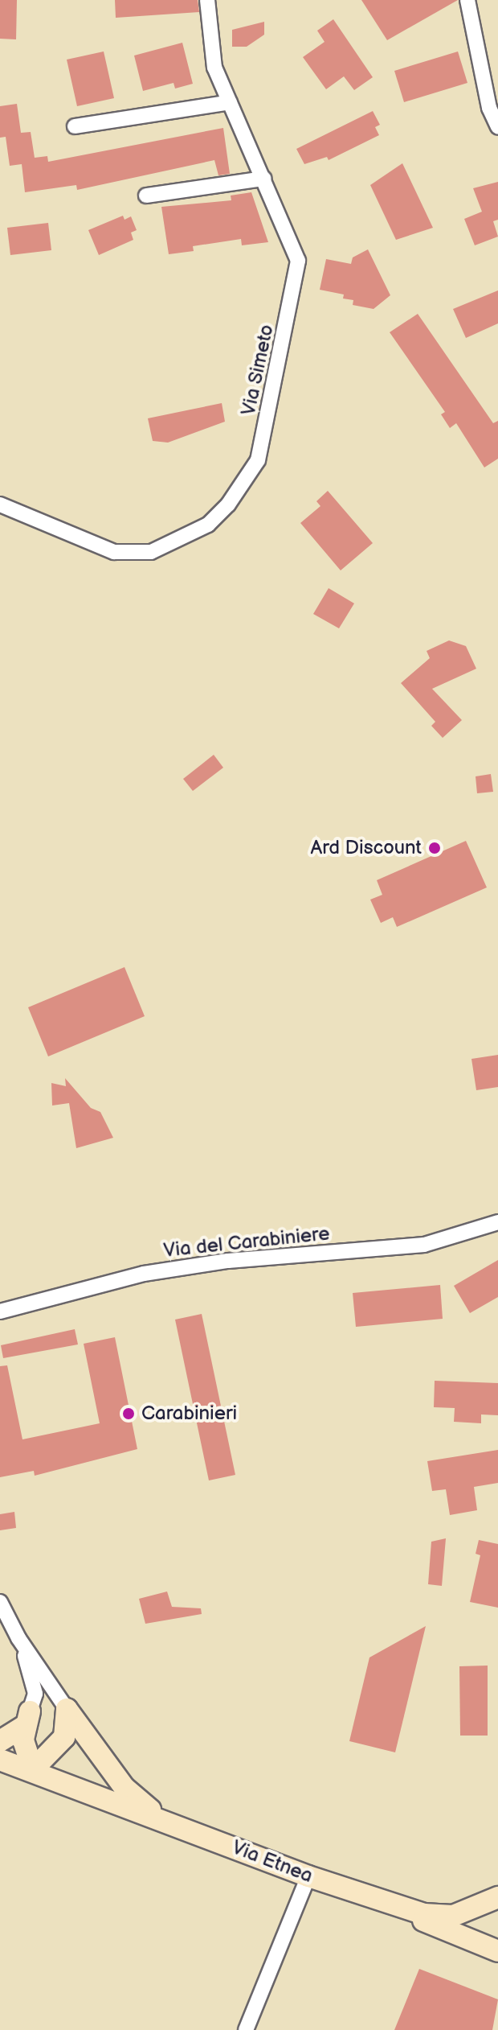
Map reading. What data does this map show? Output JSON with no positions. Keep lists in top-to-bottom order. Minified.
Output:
{"streets":{"main road":["Via Etnea"],"street":["Via Simeto","Via del Carabiniere"]},"places":["Ard Discount","Carabinieri"]}
